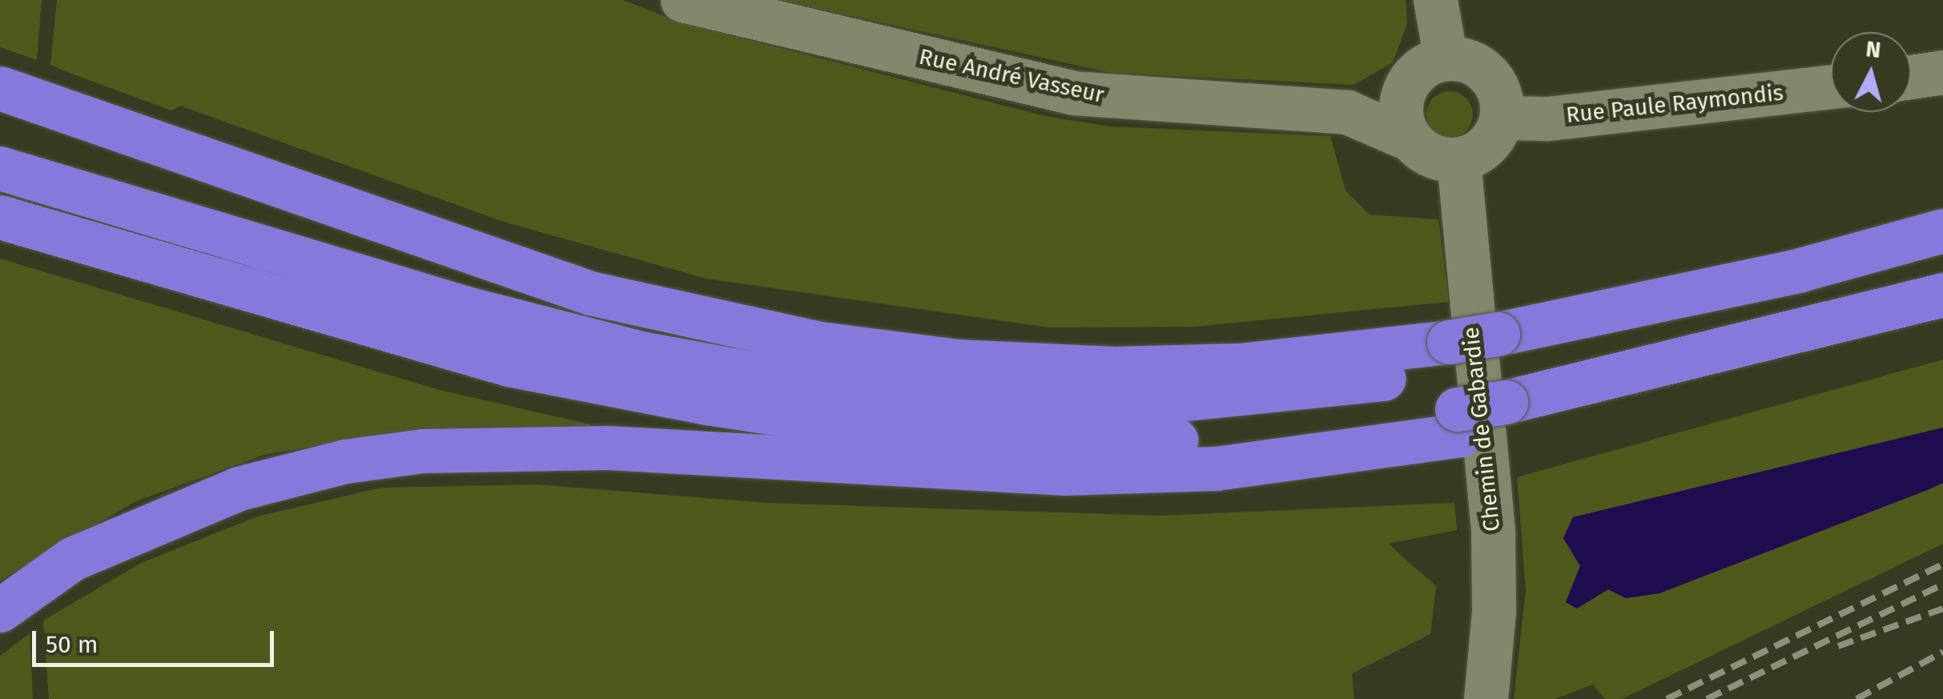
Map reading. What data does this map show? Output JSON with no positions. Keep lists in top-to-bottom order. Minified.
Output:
{"streets":{"street":["Rue André Vasseur","Rue Paule Raymondis","Chemin de Gabardie"]},"crossings":[["Rue André Vasseur","Rue Paule Raymondis"],["Rue André Vasseur","Chemin de Gabardie"],["Rue Paule Raymondis","Chemin de Gabardie"]],"scale_bar":"50 m","north":"top"}
